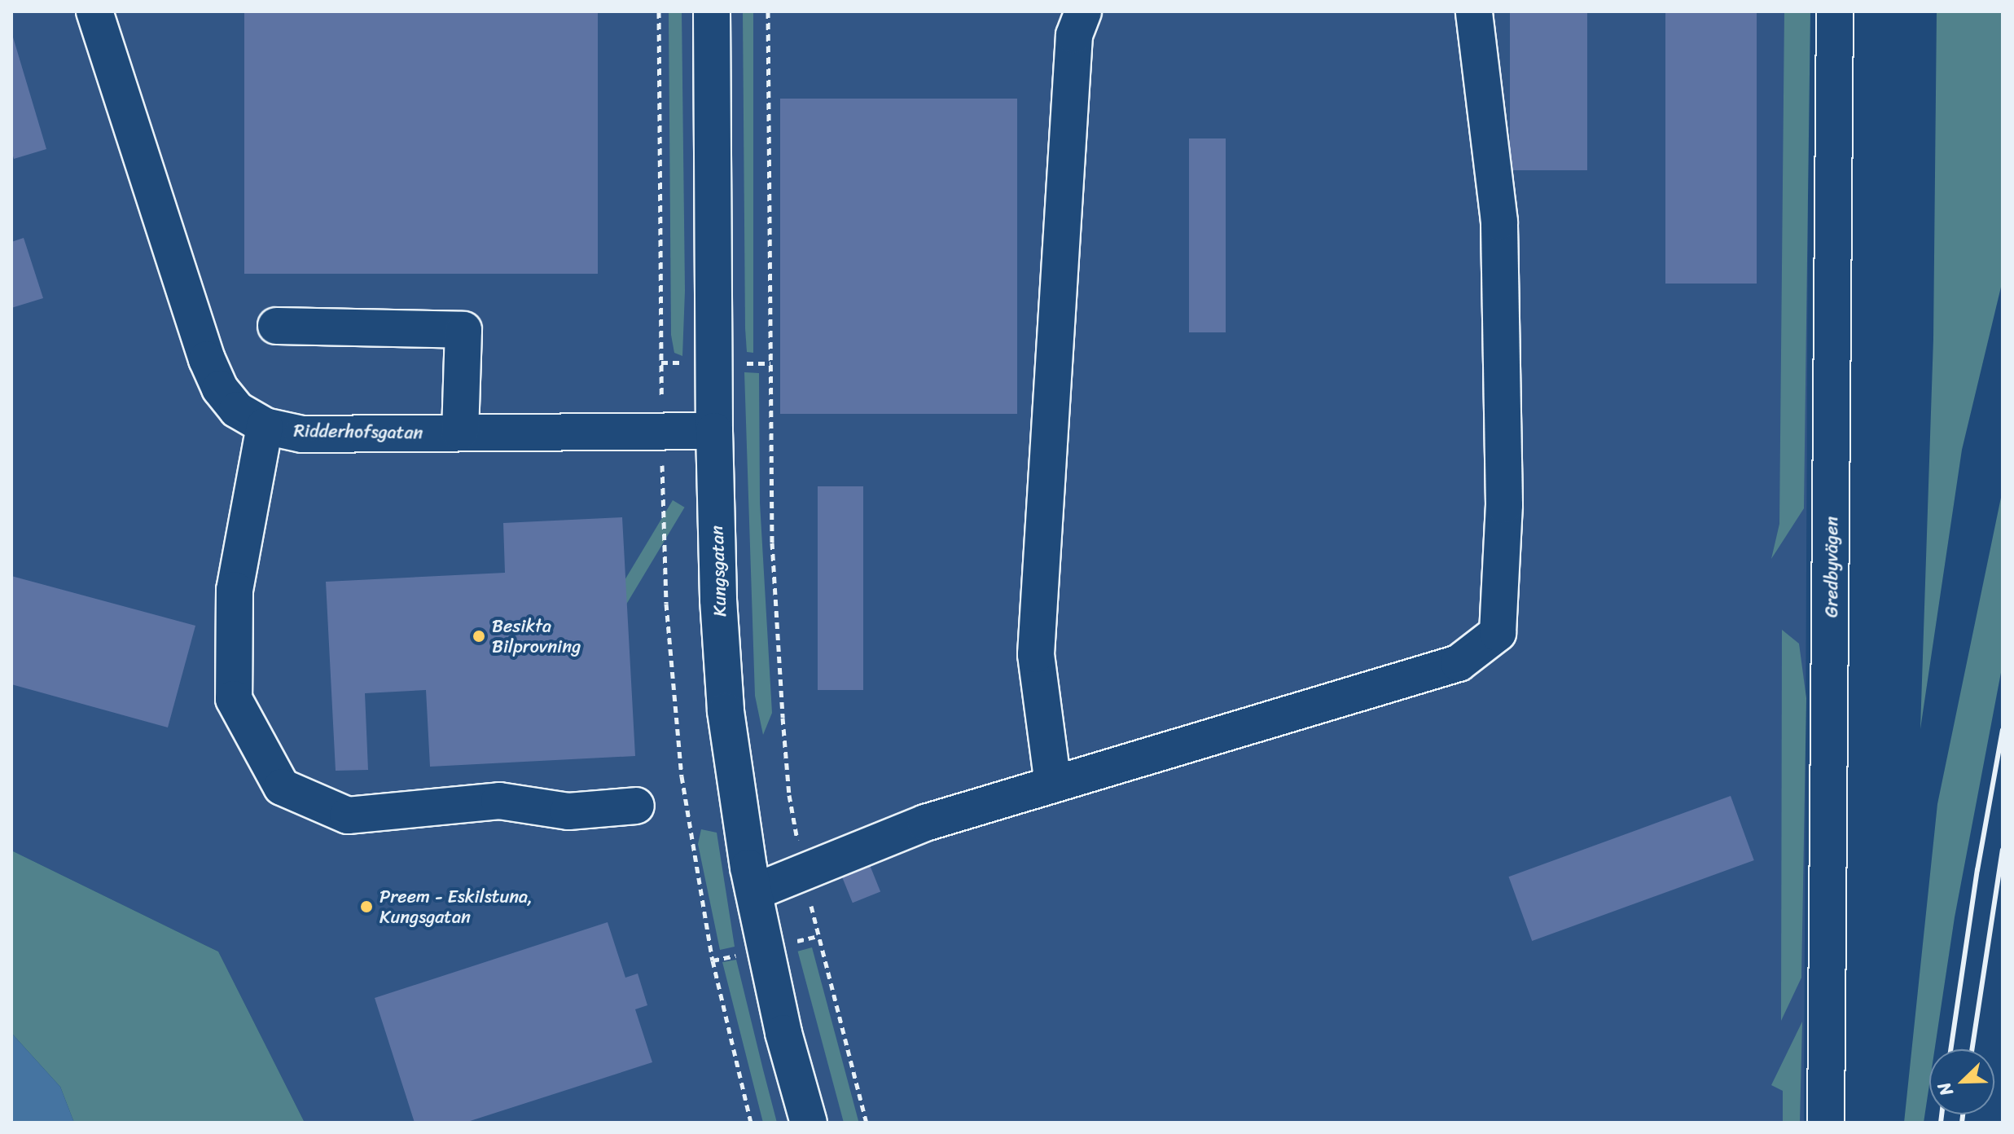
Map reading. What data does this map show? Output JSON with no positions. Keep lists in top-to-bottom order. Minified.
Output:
{"streets":{"street":["Ridderhofsgatan","Gredbyvägen","Kungsgatan"]},"crossings":[["Ridderhofsgatan","Kungsgatan"]],"places":["Besikta Bilprovning","Preem - Eskilstuna, Kungsgatan"],"north":"bottom left"}
